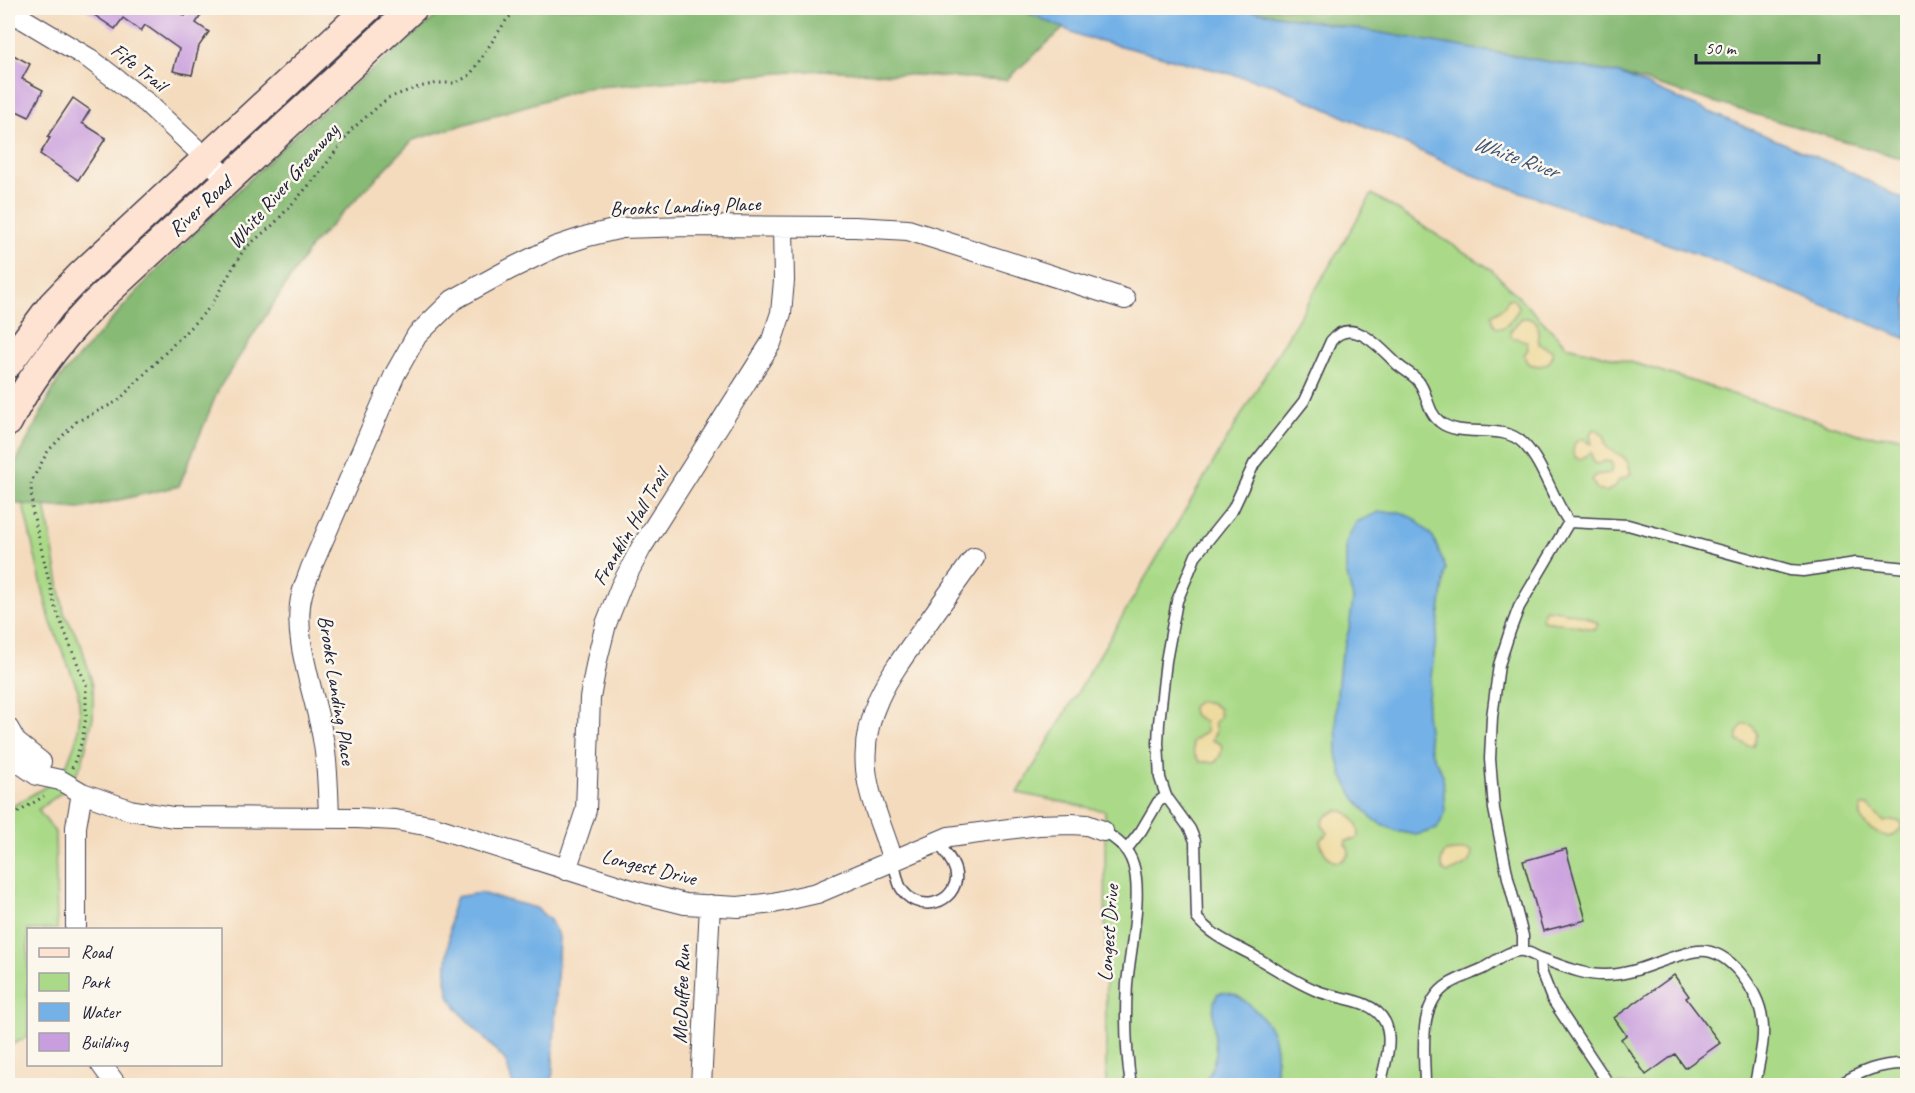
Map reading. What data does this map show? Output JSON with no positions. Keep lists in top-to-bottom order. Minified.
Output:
{"streets":{"main road":["River Road"],"street":["Fife Trail","Brooks Landing Place","Franklin Hall Trail","Longest Drive","McDuffee Run"],"path":["White River Greenway"]},"crossings":[["Fife Trail","River Road"],["White River Greenway","Longest Drive"],["Brooks Landing Place","Franklin Hall Trail"],["Brooks Landing Place","Longest Drive"],["Franklin Hall Trail","Longest Drive"],["Longest Drive","McDuffee Run"]],"water":["White River"],"legend":["Road","Park","Water","Building"],"scale_bar":"50 m"}
